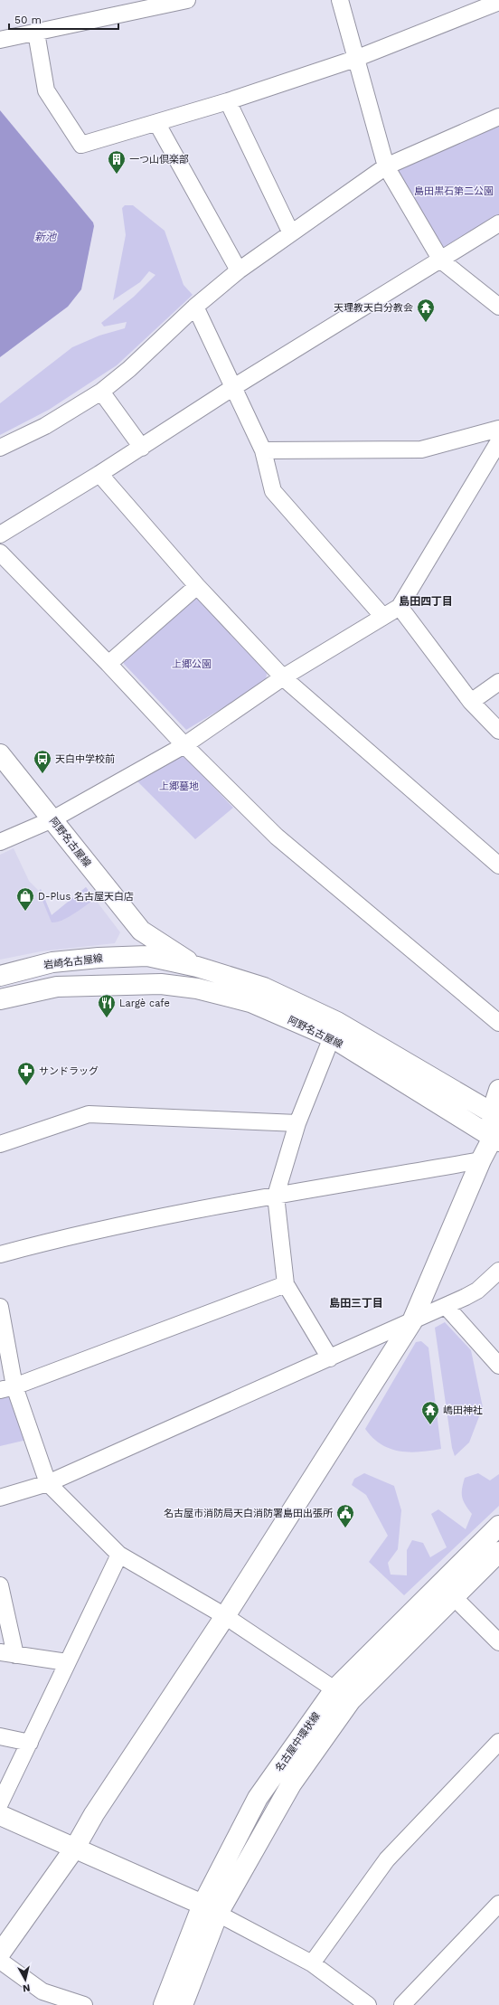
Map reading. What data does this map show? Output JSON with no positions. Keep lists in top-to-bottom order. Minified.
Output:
{"streets":{"main road":["阿野名古屋線","岩崎名古屋線","名古屋中環状線"]},"crossings":[["阿野名古屋線","岩崎名古屋線"]],"districts":["島田四丁目","島田三丁目"],"water":["新池"],"parks":["島田黒石第二公園","上郷公園","上郷墓地"],"places":{"building":["一つ山倶楽部"],"temple":["天理教天白分教会","嶋田神社"],"bus stop":["天白中学校前"],"shop":["D-Plus 名古屋天白店"],"restaurant":["Largè cafe"],"pharmacy":["サンドラッグ"],"public building":["名古屋市消防局天白消防署島田出張所"]},"scale_bar":"50 m","north":"bottom"}
